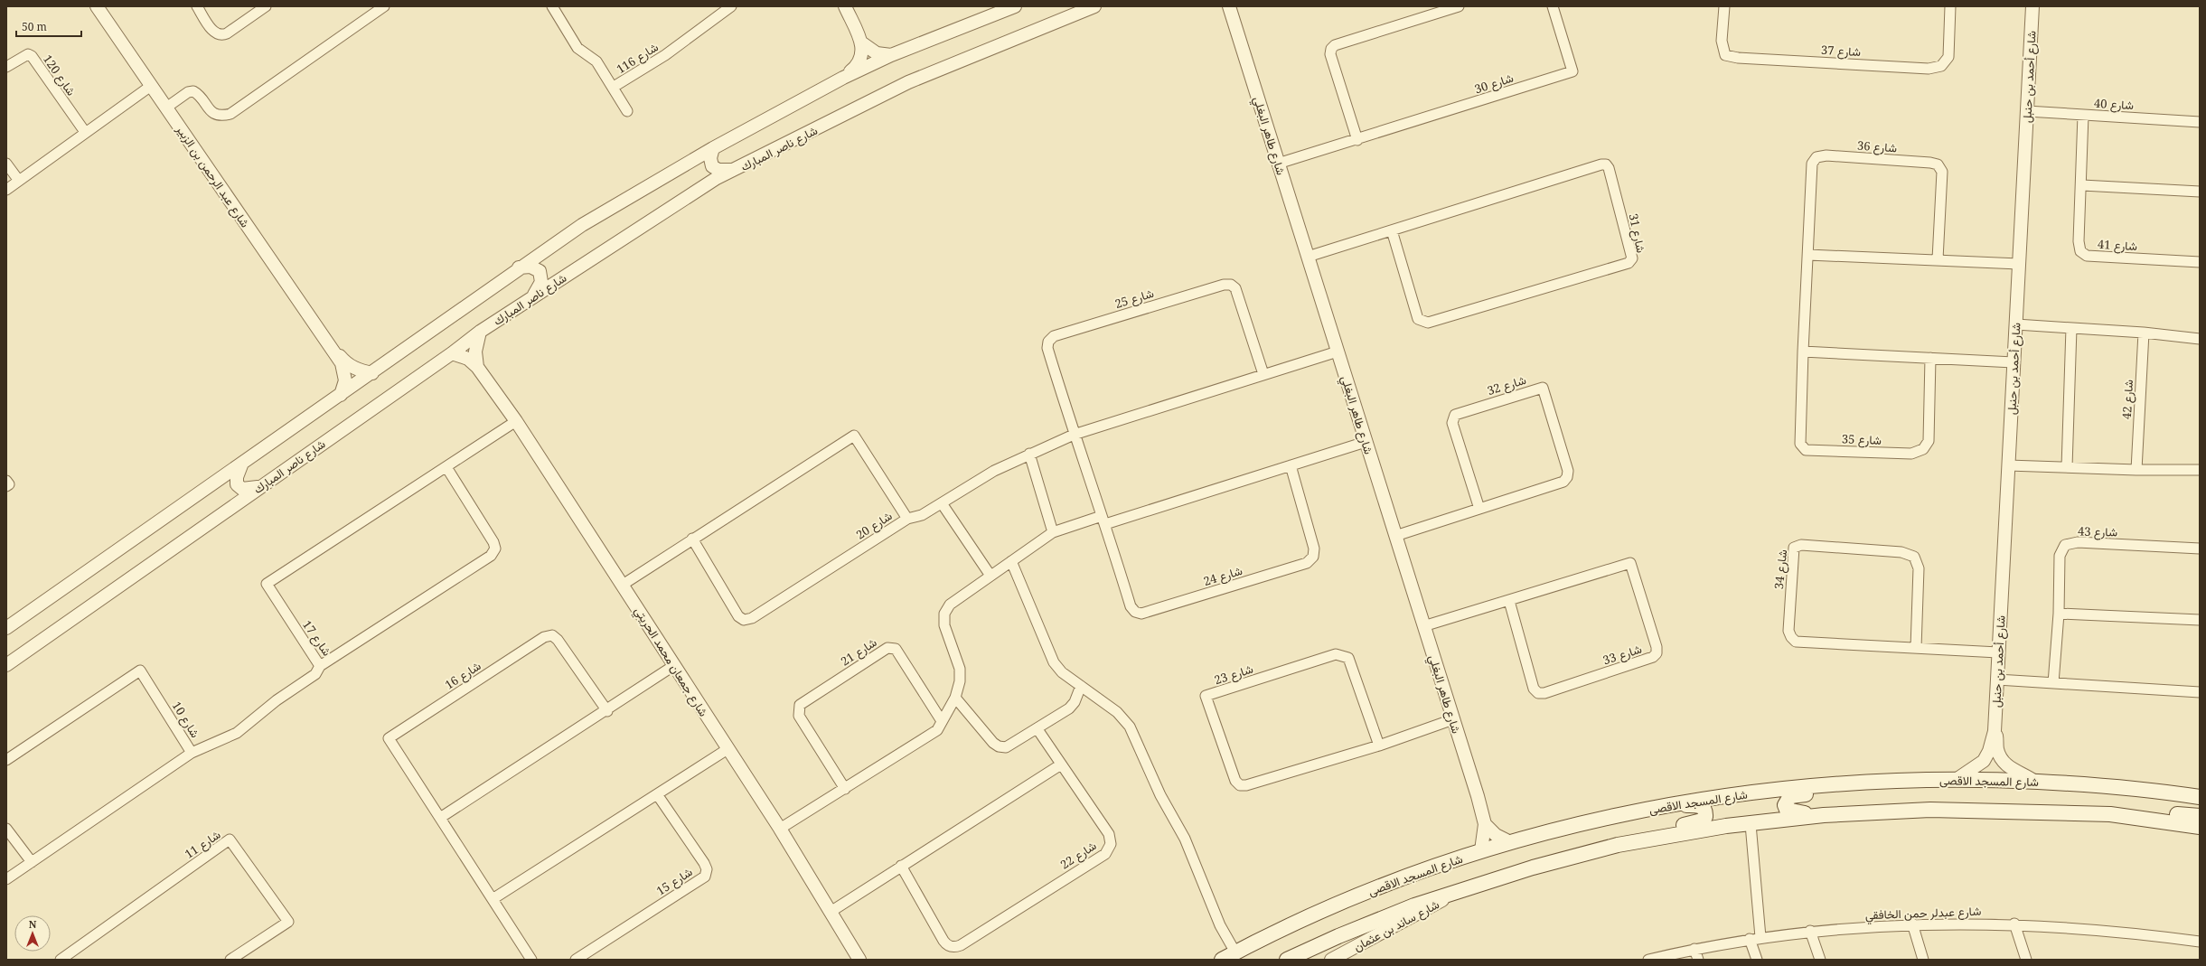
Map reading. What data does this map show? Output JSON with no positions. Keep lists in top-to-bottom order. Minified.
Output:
{"streets":{"main road":["شارع المسجد الاقصى"],"street":["شارع 37","شارع 116","شارع 120","شارع أحمد بن حنبل","شارع 30","شارع 40","شارع طاهر البغلي","شارع 36","شارع ناصر المبارك","شارع عبد الرحمن بن الزبير","شارع 31","شارع 41","شارع 25","شارع 32","شارع 42","شارع 35","شارع 20","شارع 43","شارع 34","شارع 24","شارع 17","شارع 21","شارع 33","شارع جمعان محمد الحريتي","شارع 23","شارع 16","شارع 10","شارع 11","شارع 22","شارع 15","شارع عبدلر حمن الخافقي","شارع ساند بن عثمان"]},"crossings":[["شارع أحمد بن حنبل","شارع 40"],["شارع أحمد بن حنبل","شارع 34"],["شارع أحمد بن حنبل","شارع المسجد الاقصى"],["شارع 30","شارع طاهر البغلي"],["شارع 40","شارع 41"],["شارع طاهر البغلي","شارع 31"],["شارع طاهر البغلي","شارع 32"],["شارع طاهر البغلي","شارع 33"],["شارع طاهر البغلي","شارع 23"],["شارع طاهر البغلي","شارع المسجد الاقصى"],["شارع 36","شارع 35"],["شارع ناصر المبارك","شارع جمعان محمد الحريتي"],["شارع 25","شارع 24"],["شارع 20","شارع جمعان محمد الحريتي"],["شارع 17","شارع جمعان محمد الحريتي"]],"scale_bar":"50 m","north":"top"}
